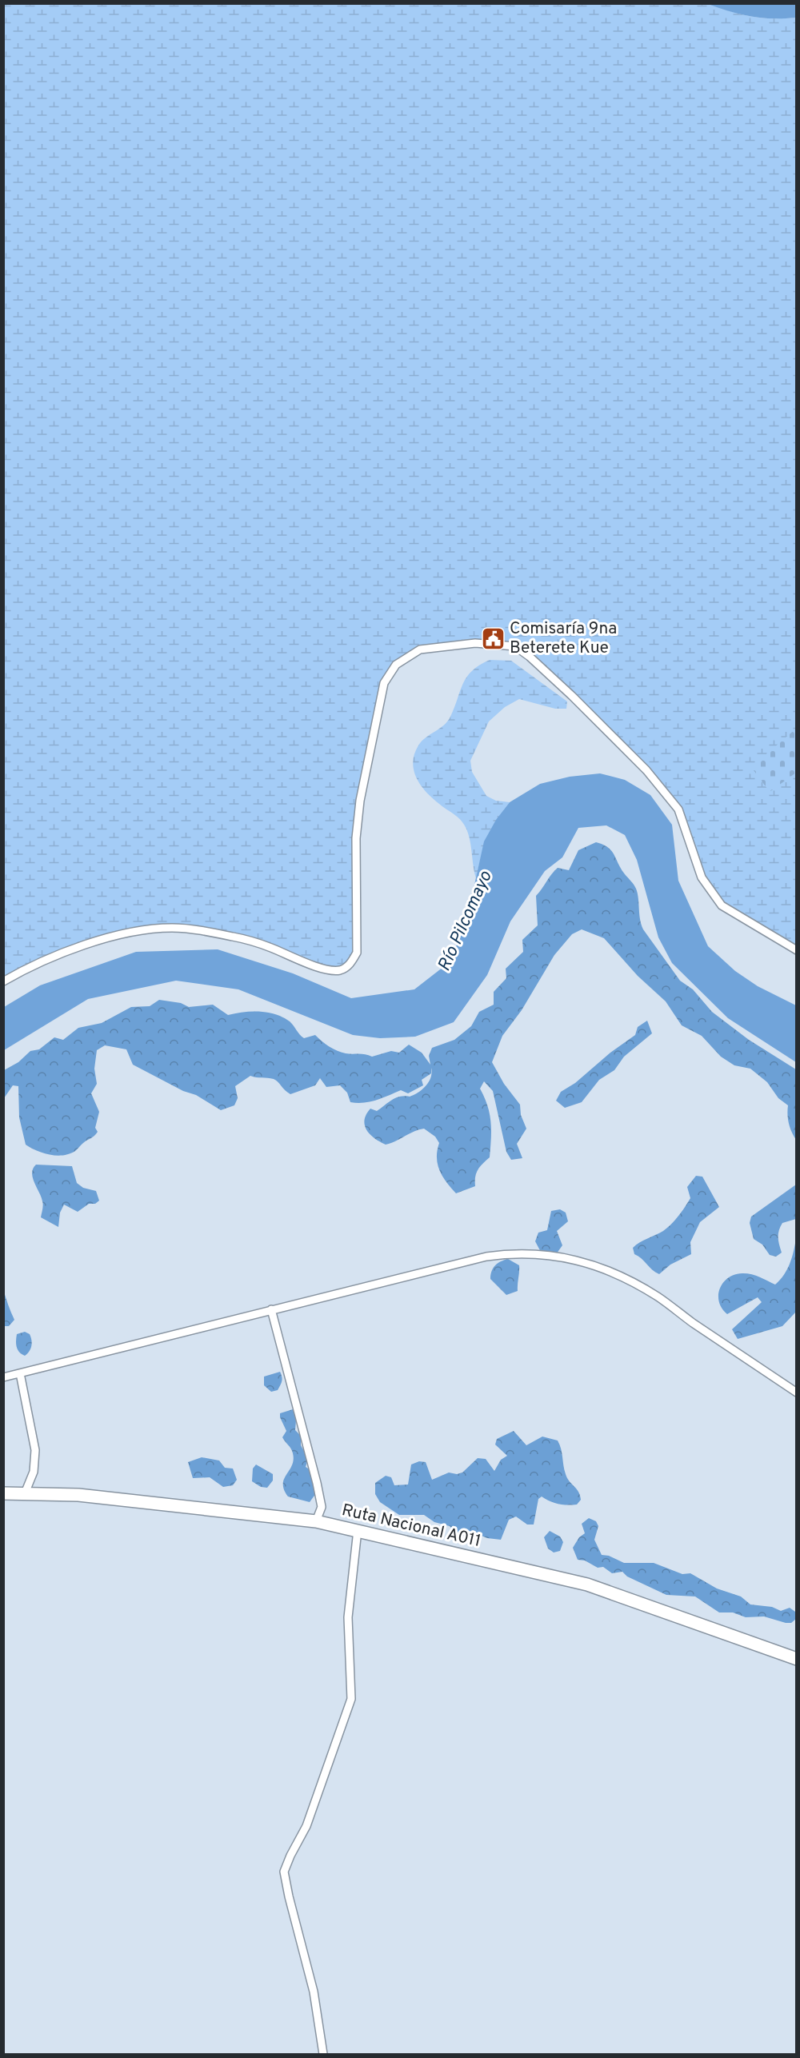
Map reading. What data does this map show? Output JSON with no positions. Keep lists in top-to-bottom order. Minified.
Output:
{"streets":{"main road":["Ruta Nacional A011"]},"water":["Río Pilcomayo"],"places":{"public building":["Comisaría 9na Beterete Kue"]}}
